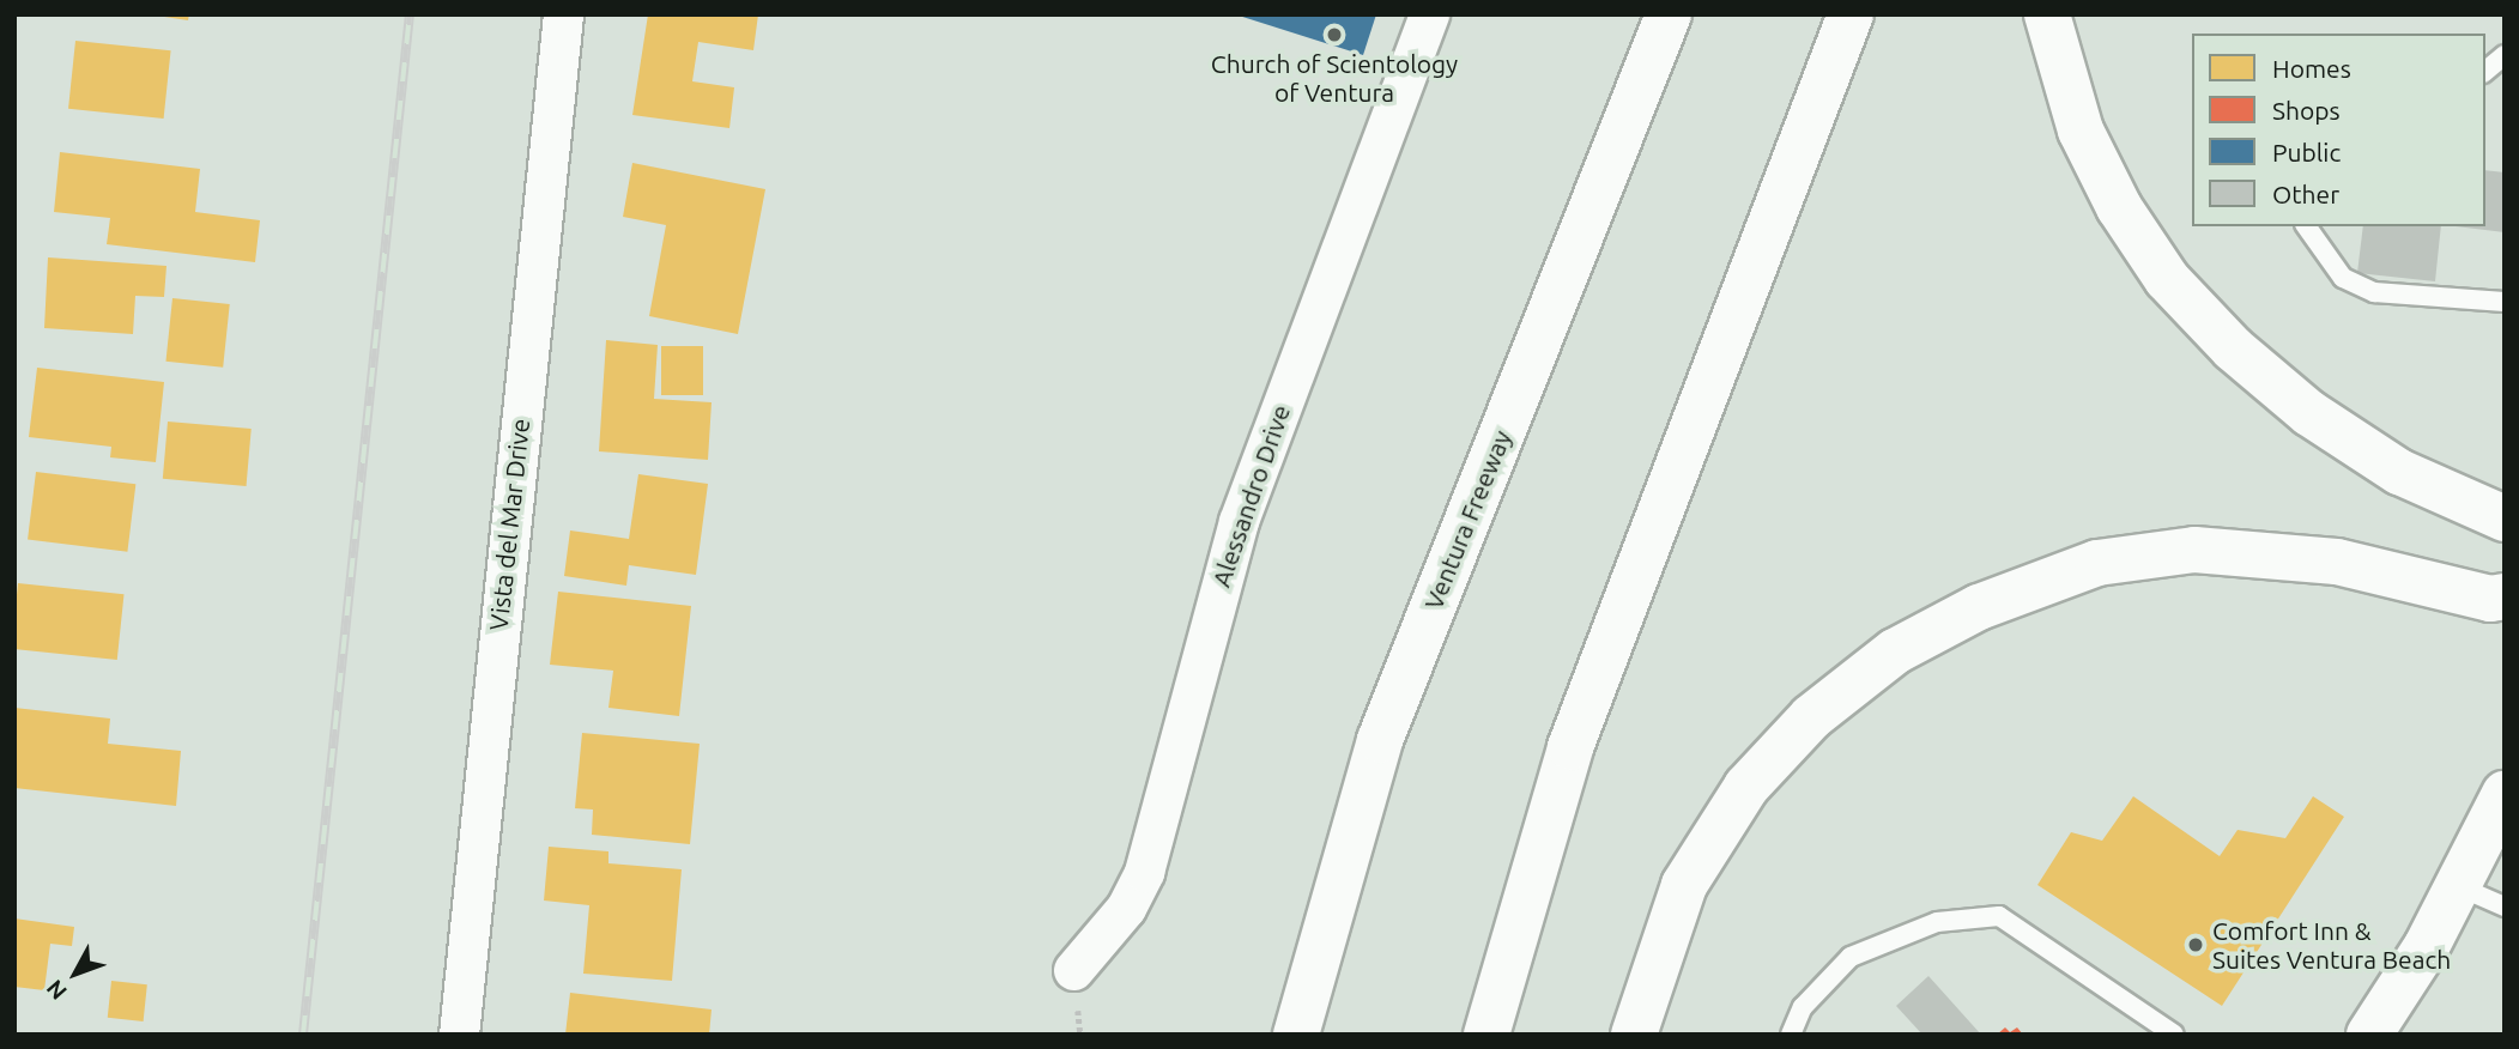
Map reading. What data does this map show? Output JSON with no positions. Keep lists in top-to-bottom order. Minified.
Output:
{"streets":{"main road":["Ventura Freeway"],"street":["Alessandro Drive","Vista del Mar Drive"]},"places":["Church of Scientology of Ventura","Comfort Inn & Suites Ventura Beach"],"legend":["Homes","Shops","Public","Other"],"north":"bottom left"}
